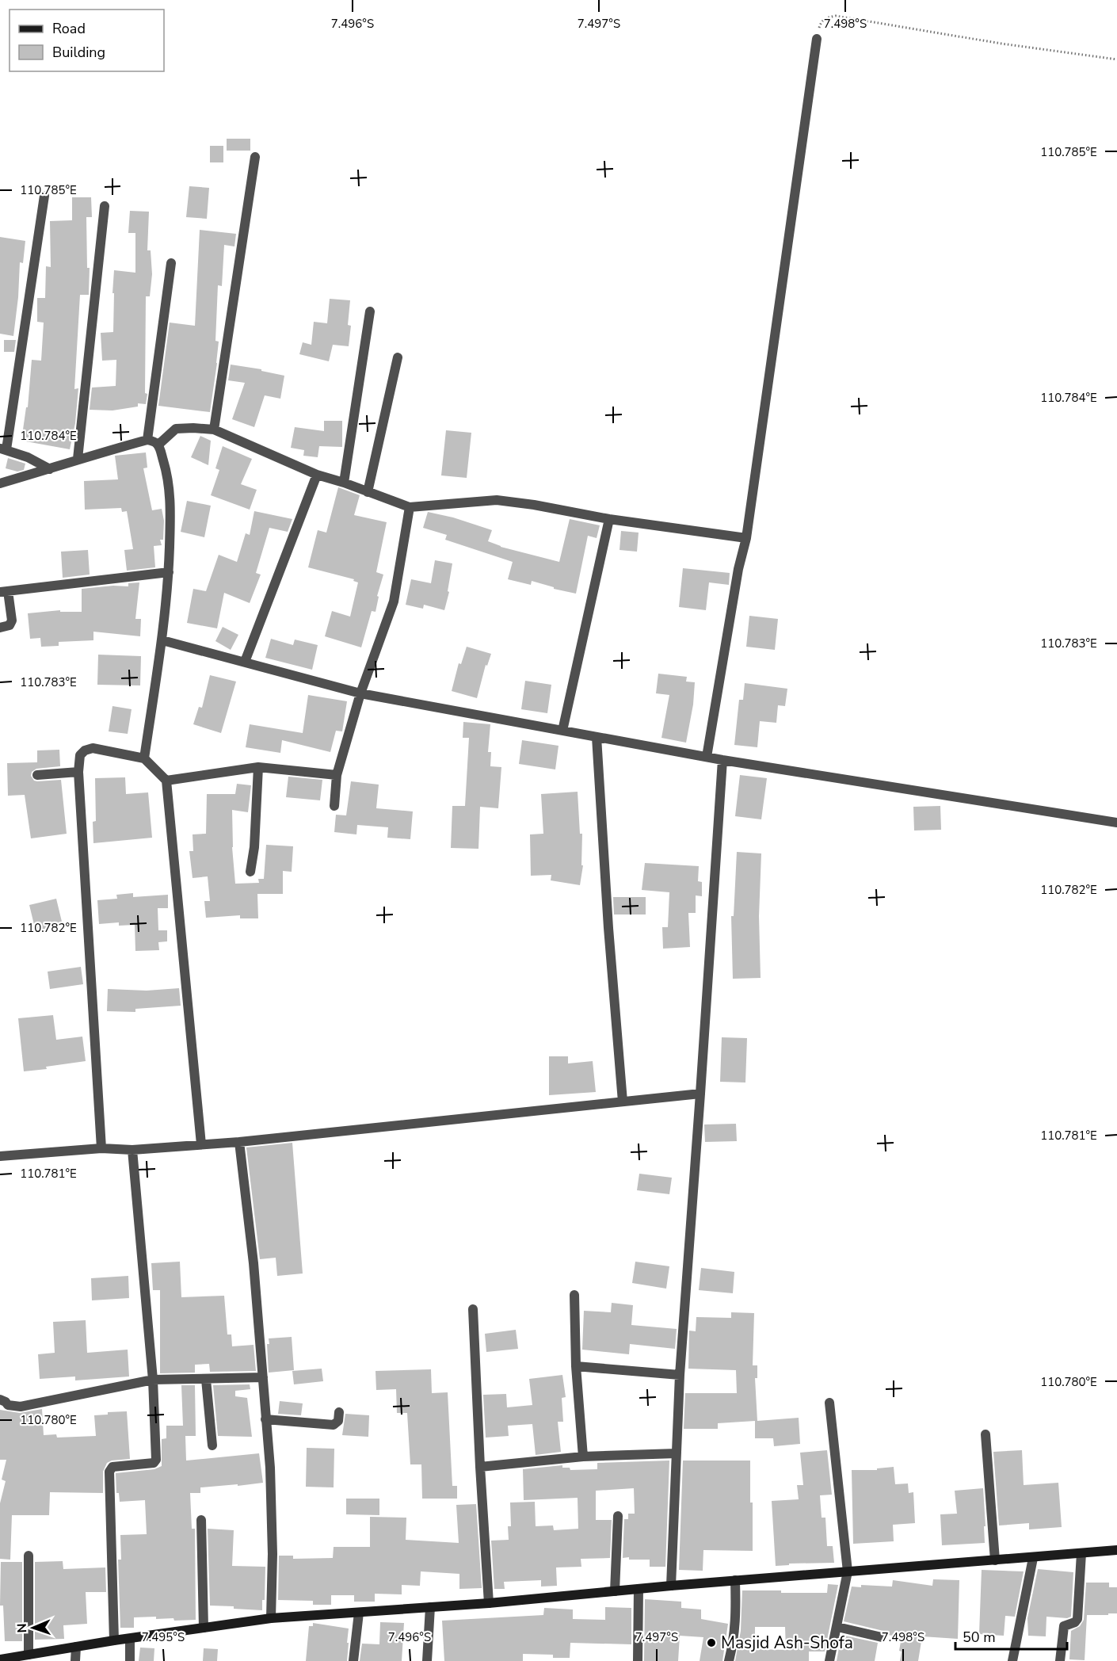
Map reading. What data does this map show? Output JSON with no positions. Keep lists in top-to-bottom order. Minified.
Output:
{"places":["Masjid Ash-Shofa"],"legend":["Road","Building"],"scale_bar":"50 m","north":"left","coordinates":["7.496°S","7.497°S","7.498°S","110.785°E","110.784°E","110.783°E","110.782°E","110.781°E","110.780°E","7.495°S"]}
